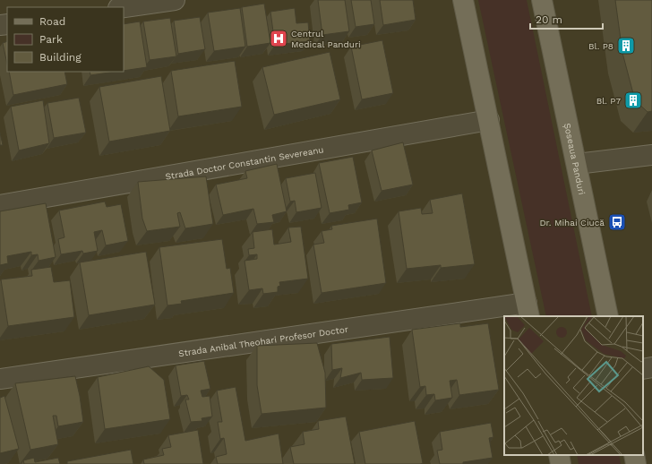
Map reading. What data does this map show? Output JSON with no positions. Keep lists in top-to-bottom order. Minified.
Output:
{"streets":{"main road":["Șoseaua Panduri"],"street":["Strada Doctor Constantin Severeanu","Strada Anibal Theohari Profesor Doctor"]},"places":{"hospital":["Centrul Medical Panduri"],"building":["Bl. P8","Bl. P7"],"bus stop":["Dr. Mihai Ciucă"]},"legend":["Road","Park","Building"],"scale_bar":"20 m"}
